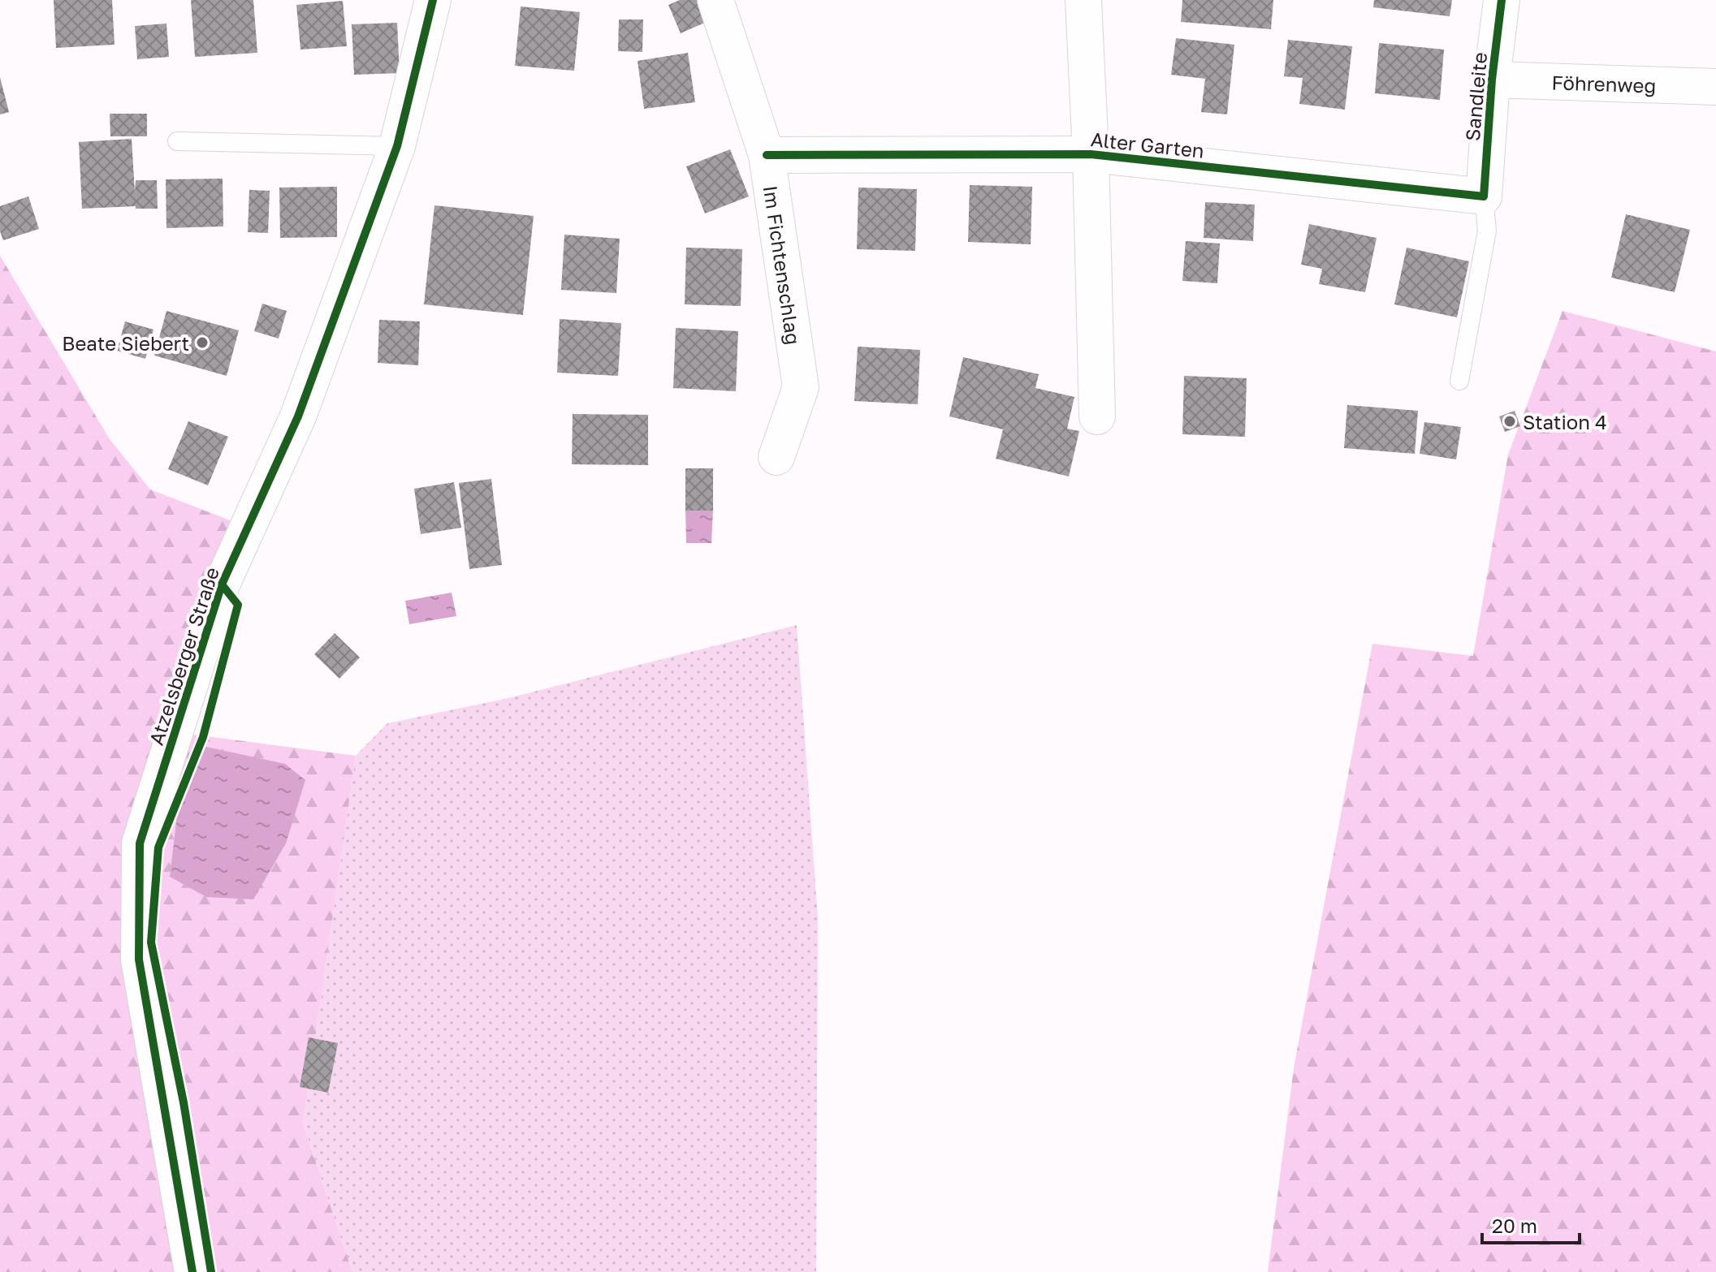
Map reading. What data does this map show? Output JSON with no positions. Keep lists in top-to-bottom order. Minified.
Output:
{"streets":{"street":["Föhrenweg","Sandleite","Alter Garten","Im Fichtenschlag","Atzelsberger Straße"]},"crossings":[["Föhrenweg","Sandleite"],["Sandleite","Alter Garten"],["Alter Garten","Im Fichtenschlag"]],"places":["Beate Siebert","Station 4"],"scale_bar":"20 m"}
